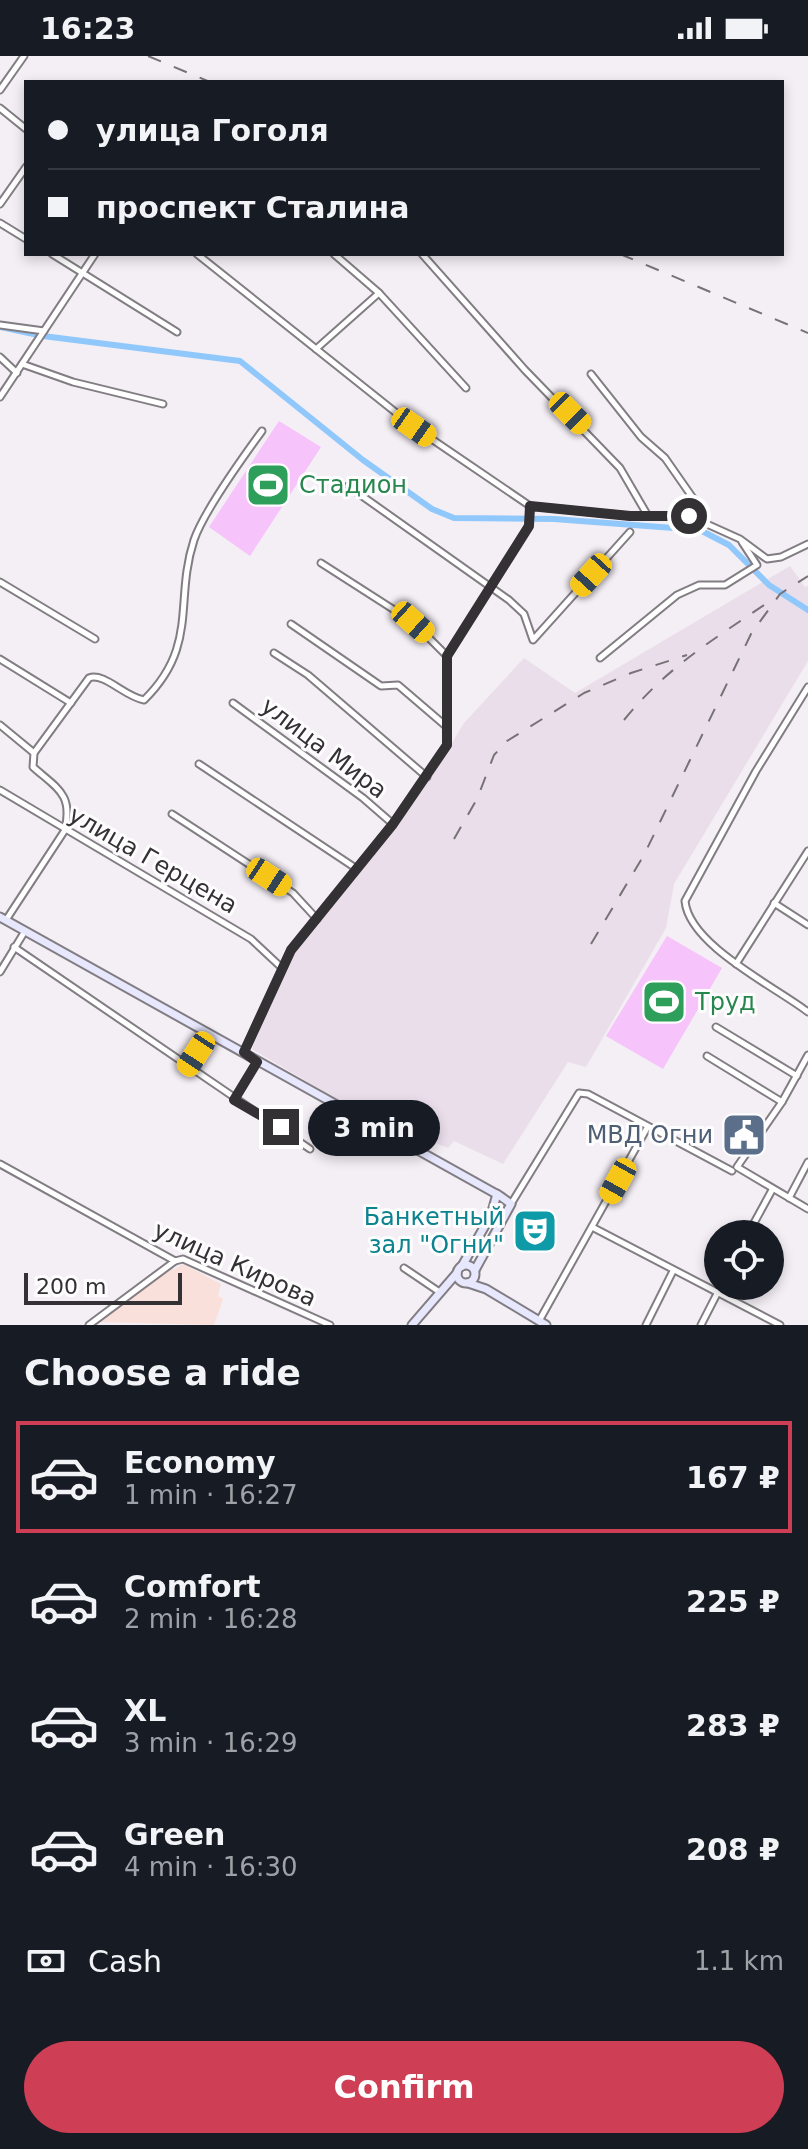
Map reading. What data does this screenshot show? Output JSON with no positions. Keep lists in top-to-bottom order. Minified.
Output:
{"streets":{"street":["улица Мира","улица Герцена","улица Кирова"]},"places":{"sports":["Стадион","Труд"],"public building":["МВД Огни"],"theatre":["Банкетный зал \"Огни\""]},"scale_bar":"200 m","page":{"status":"16:23","banner":["улица Гоголя","проспект Сталина"],"bubble":"3 min","scale":"200 m","heading":"Choose a ride","list":[{"name":"Economy","note":"1 min · 16:27","value":"167 ₽"},{"name":"Comfort","note":"2 min · 16:28","value":"225 ₽"},{"name":"XL","note":"3 min · 16:29","value":"283 ₽"},{"name":"Green","note":"4 min · 16:30","value":"208 ₽"}],"pay":["Cash","1.1 km"],"buttons":"Confirm"}}
